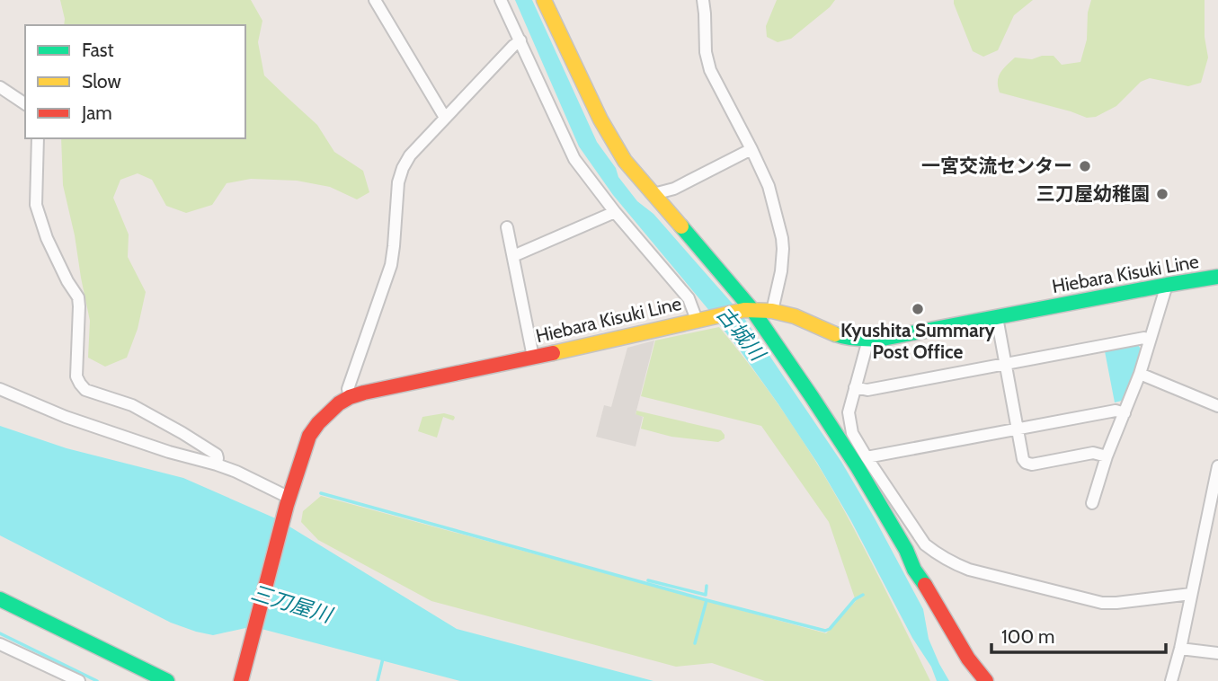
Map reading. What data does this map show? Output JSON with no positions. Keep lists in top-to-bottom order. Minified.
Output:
{"streets":{"main road":["Hiebara Kisuki Line"]},"water":["古城川","三刀屋川"],"places":["一宮交流センター","三刀屋幼稚園","Kyushita Summary Post Office"],"legend":["Fast","Slow","Jam"],"scale_bar":"100 m"}
